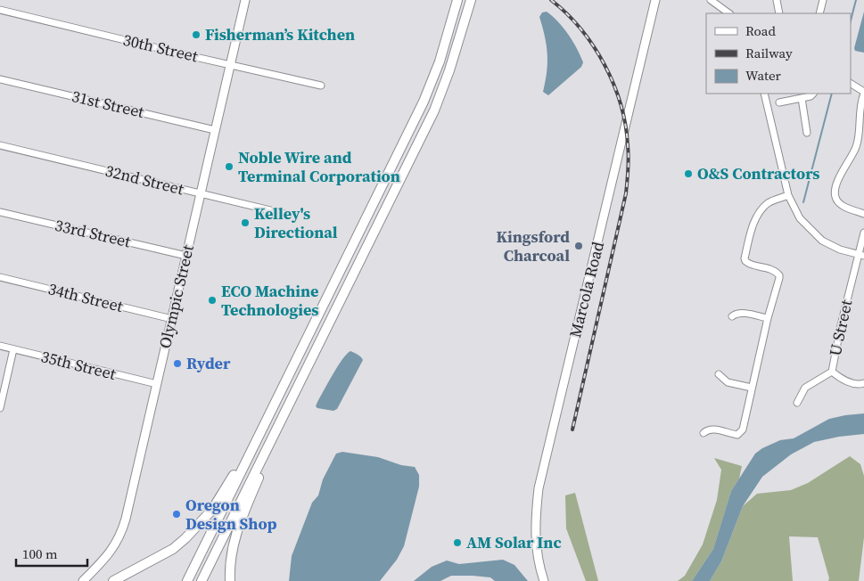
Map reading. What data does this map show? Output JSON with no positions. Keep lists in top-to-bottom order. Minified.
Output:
{"streets":{"main road":["Marcola Road","Olympic Street"],"street":["30th Street","31st Street","32nd Street","33rd Street","34th Street","U Street","35th Street"]},"crossings":[["30th Street","Olympic Street"],["31st Street","Olympic Street"],["32nd Street","Olympic Street"],["33rd Street","Olympic Street"],["Olympic Street","34th Street"],["Olympic Street","35th Street"]],"places":["Fisherman’s Kitchen","Noble Wire and Terminal Corporation","O&S Contractors","Kelley's Directional","Kingsford Charcoal","ECO Machine Technologies","Ryder","Oregon Design Shop","AM Solar Inc"],"legend":["Road","Railway","Water"],"scale_bar":"100 m"}
